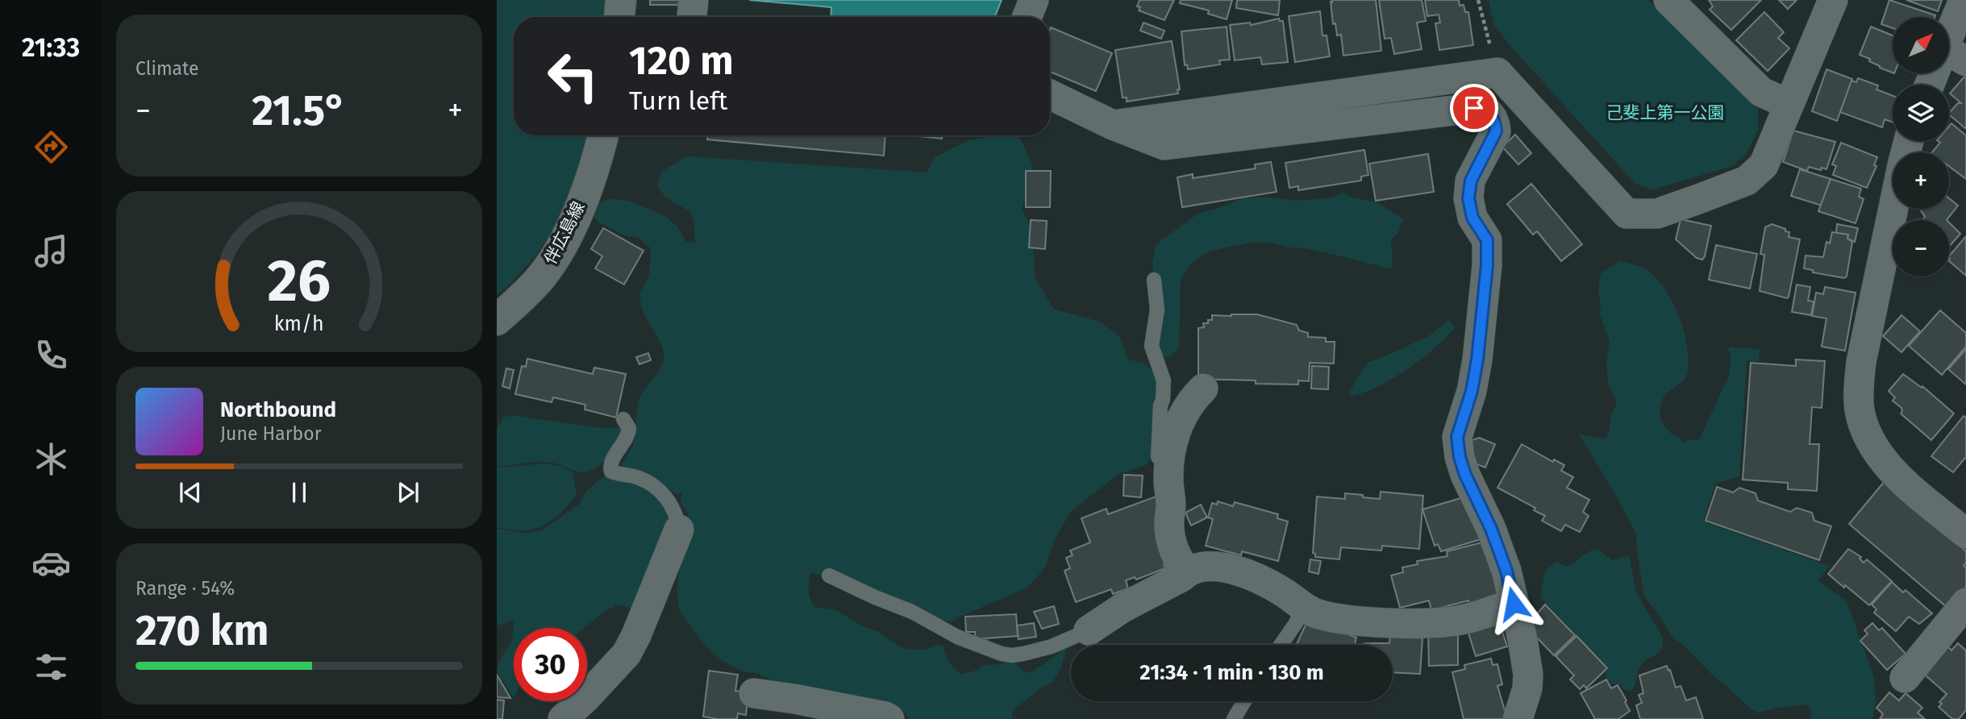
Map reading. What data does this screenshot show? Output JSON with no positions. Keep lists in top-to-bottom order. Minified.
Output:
{"streets":{"main road":["伴広島線"]},"parks":["己斐上第一公園"],"north":"top right","page":{"tabs":"21:33","tile":["Climate",["Range · 54%","270 km"]],"map_buttons":["+","−"],"turn":["120 m","Turn left"],"heat":["−","21.5°","+"],"song":["Northbound","June Harbor"],"limit":"30","trip":"21:34 · 1 min · 130 m","gauge":["26","km/h"]}}
